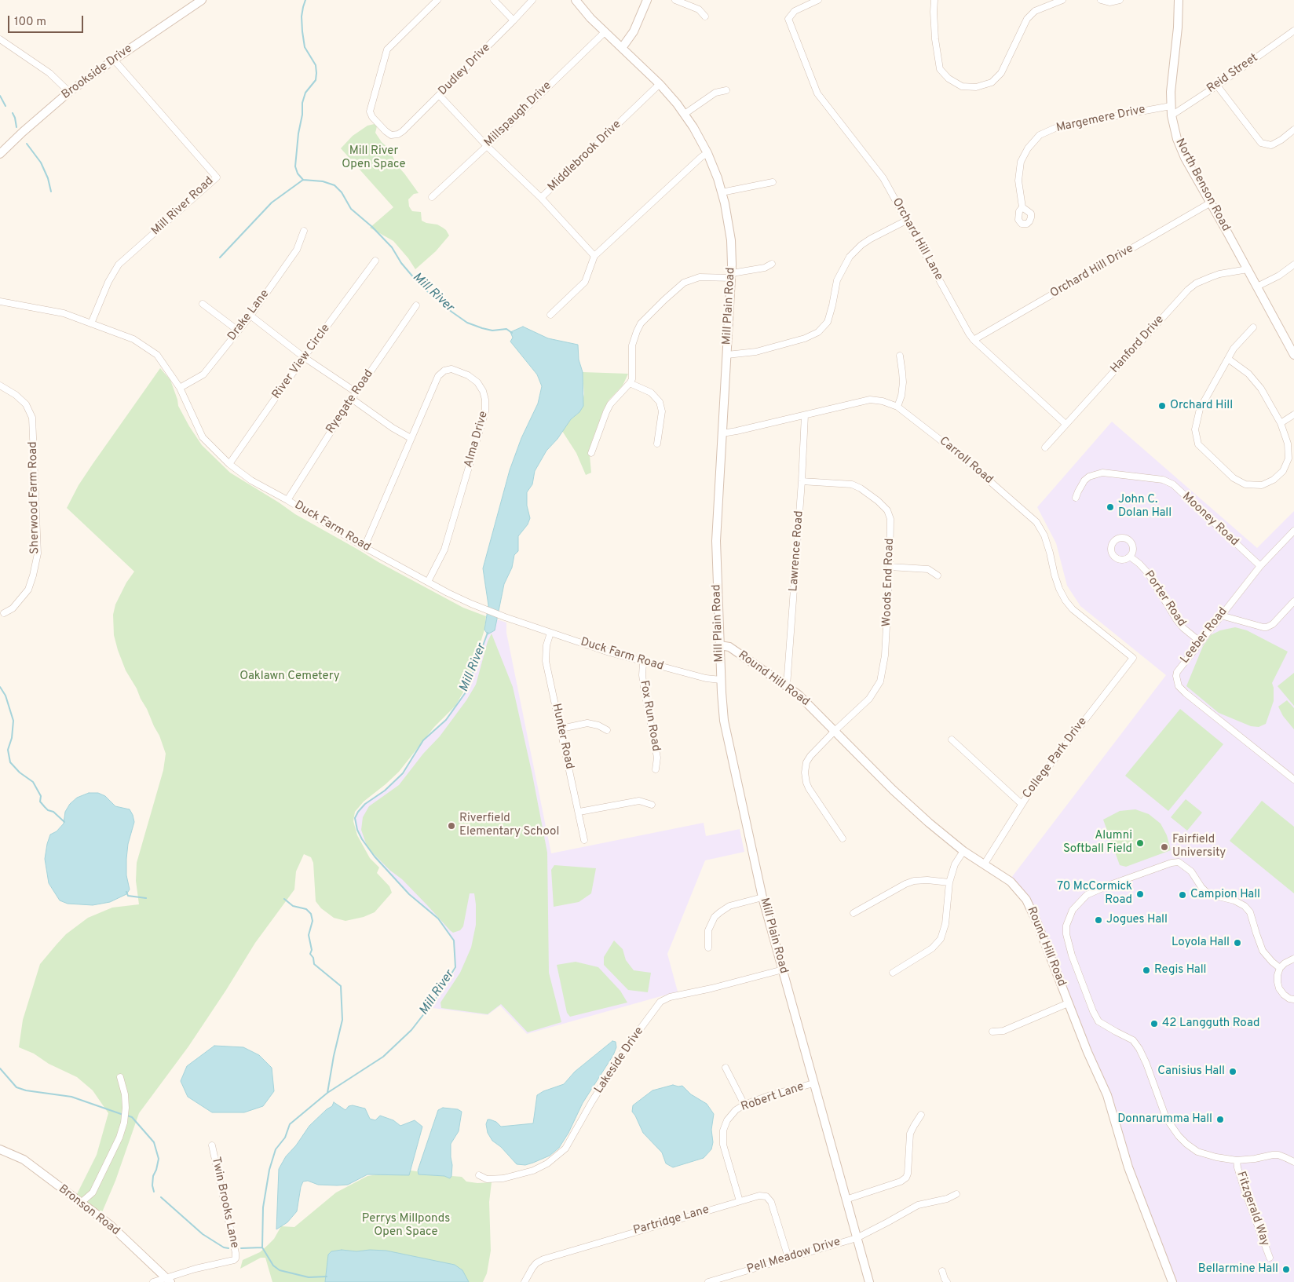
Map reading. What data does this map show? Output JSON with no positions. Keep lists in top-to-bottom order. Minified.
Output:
{"streets":{"main road":["Brookside Drive","North Benson Road","Mill Plain Road","Round Hill Road","Bronson Road"],"street":["Dudley Drive","Reid Street","Millspaugh Drive","Margemere Drive","Middlebrook Drive","Mill River Road","Orchard Hill Lane","Orchard Hill Drive","Drake Lane","Hanford Drive","River View Circle","Ryegate Road","Alma Drive","Carroll Road","Sherwood Farm Road","Mooney Road","Duck Farm Road","Lawrence Road","Woods End Road","Porter Road","Leeber Road","Fox Run Road","Hunter Road","College Park Drive","Lakeside Drive","Robert Lane","Twin Brooks Lane","Fitzgerald Way","Partridge Lane","Pell Meadow Drive"]},"crossings":[["Brookside Drive","Mill River Road"],["Reid Street","North Benson Road"],["Millspaugh Drive","Mill Plain Road"],["Margemere Drive","North Benson Road"],["Middlebrook Drive","Mill Plain Road"],["North Benson Road","Orchard Hill Drive"],["North Benson Road","Hanford Drive"],["Mill River Road","Duck Farm Road"],["Orchard Hill Lane","Orchard Hill Drive"],["Orchard Hill Lane","Hanford Drive"],["Mill Plain Road","Carroll Road"],["Mill Plain Road","Duck Farm Road"],["Mill Plain Road","Round Hill Road"],["Mill Plain Road","Lakeside Drive"],["Mill Plain Road","Robert Lane"],["Mill Plain Road","Pell Meadow Drive"],["Drake Lane","Duck Farm Road"],["River View Circle","Duck Farm Road"],["Ryegate Road","Duck Farm Road"],["Alma Drive","Duck Farm Road"],["Carroll Road","Lawrence Road"],["Carroll Road","College Park Drive"],["Mooney Road","Leeber Road"],["Duck Farm Road","Fox Run Road"],["Duck Farm Road","Hunter Road"],["Lawrence Road","Woods End Road"],["Lawrence Road","Round Hill Road"],["Woods End Road","Round Hill Road"],["Porter Road","Leeber Road"],["Round Hill Road","College Park Drive"],["Robert Lane","Partridge Lane"],["Twin Brooks Lane","Bronson Road"],["Partridge Lane","Pell Meadow Drive"]],"water":["Mill River"],"parks":["Mill River Open Space","Oaklawn Cemetery","Perrys Millponds Open Space"],"places":["Orchard Hill","John C. Dolan Hall","Riverfield Elementary School","Alumni Softball Field","Fairfield University","70 McCormick Road","Campion Hall","Jogues Hall","Loyola Hall","Regis Hall","42 Langguth Road","Canisius Hall","Donnarumma Hall","Bellarmine Hall"],"scale_bar":"100 m"}
